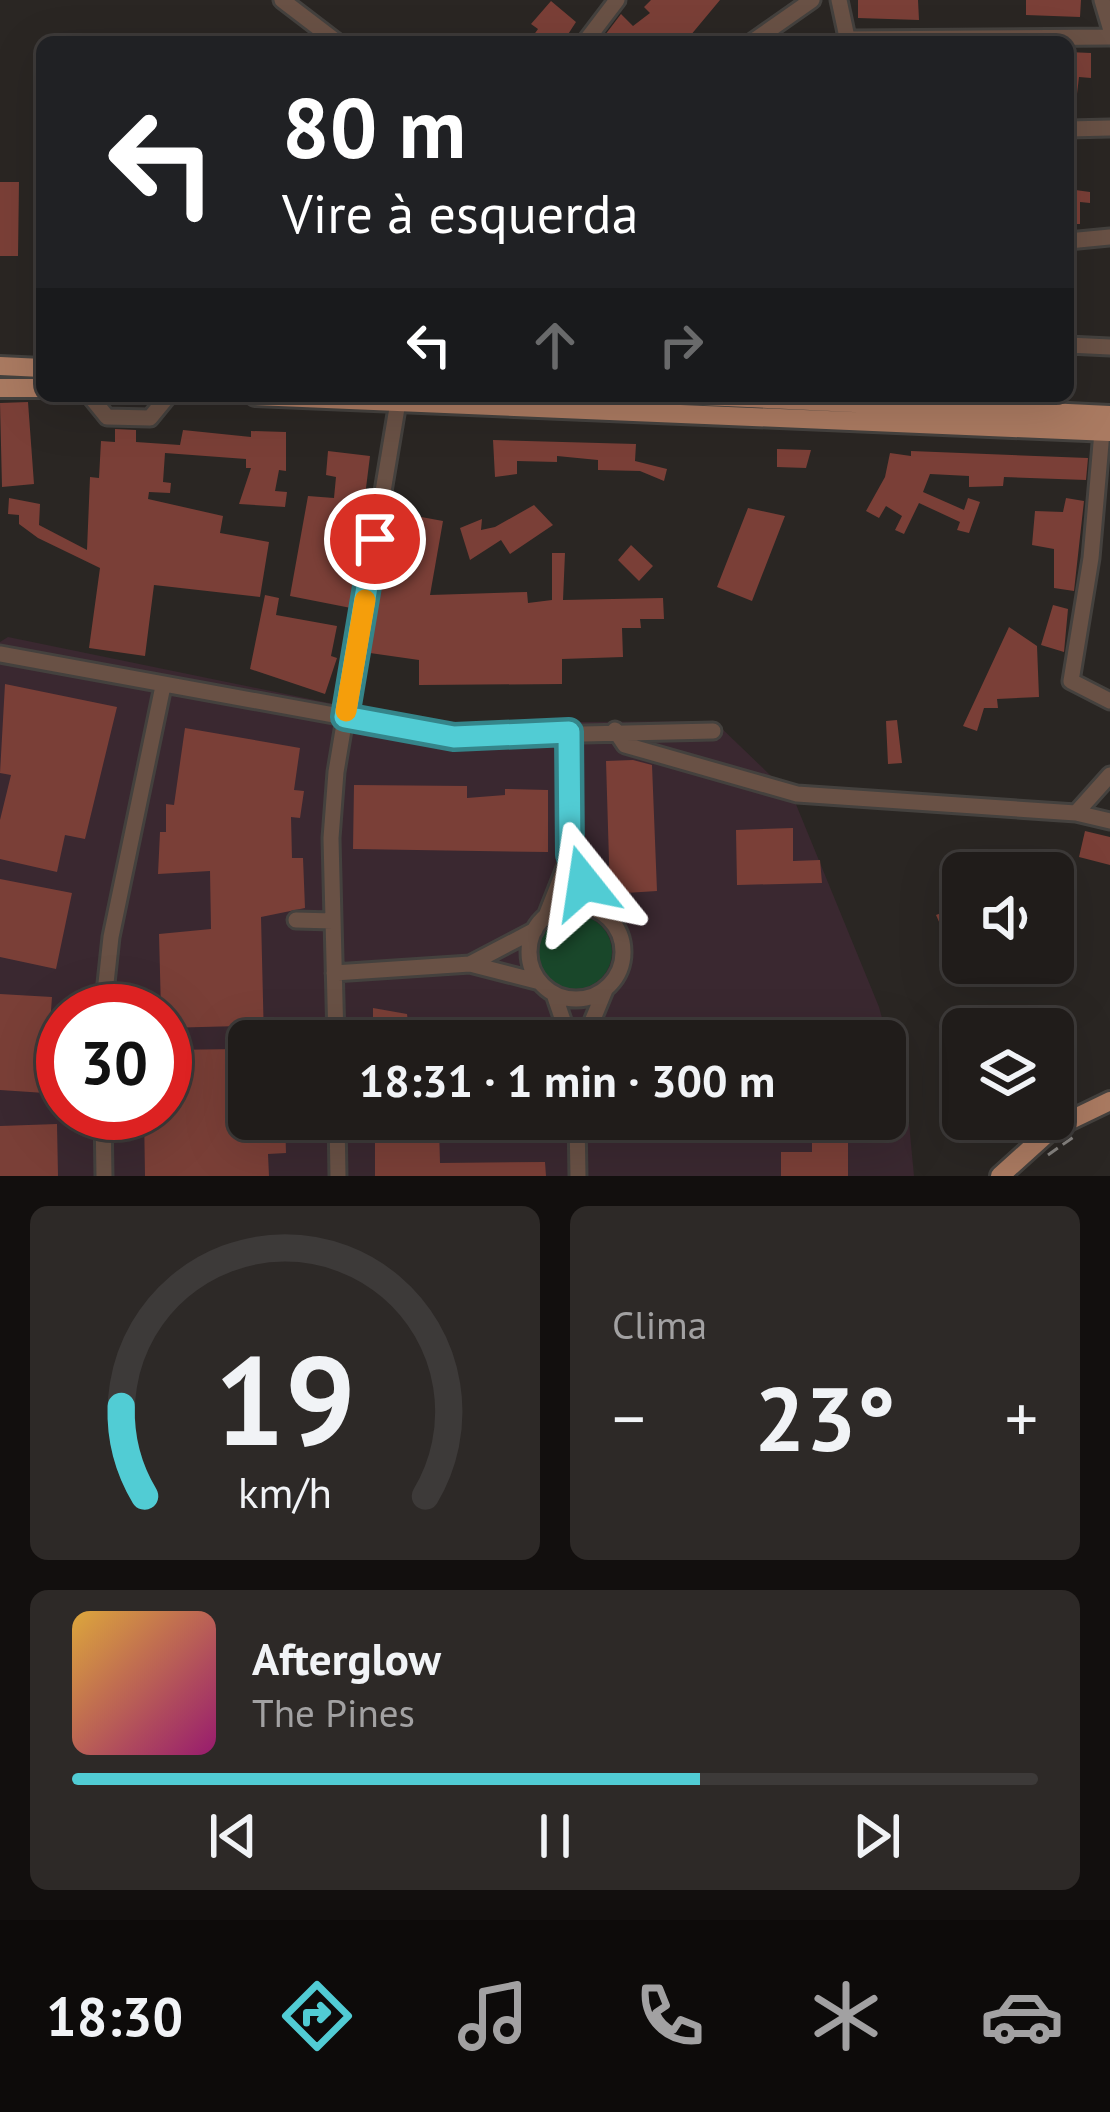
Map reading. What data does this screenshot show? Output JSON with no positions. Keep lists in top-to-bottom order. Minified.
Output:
{"page":{"turn":["80 m","Vire à esquerda"],"limit":"30","trip":"18:31 · 1 min · 300 m","tile":"Clima","heat":["−","23°","+"],"song":["Afterglow","The Pines"],"tabs":"18:30","gauge":["19","km/h"]}}
